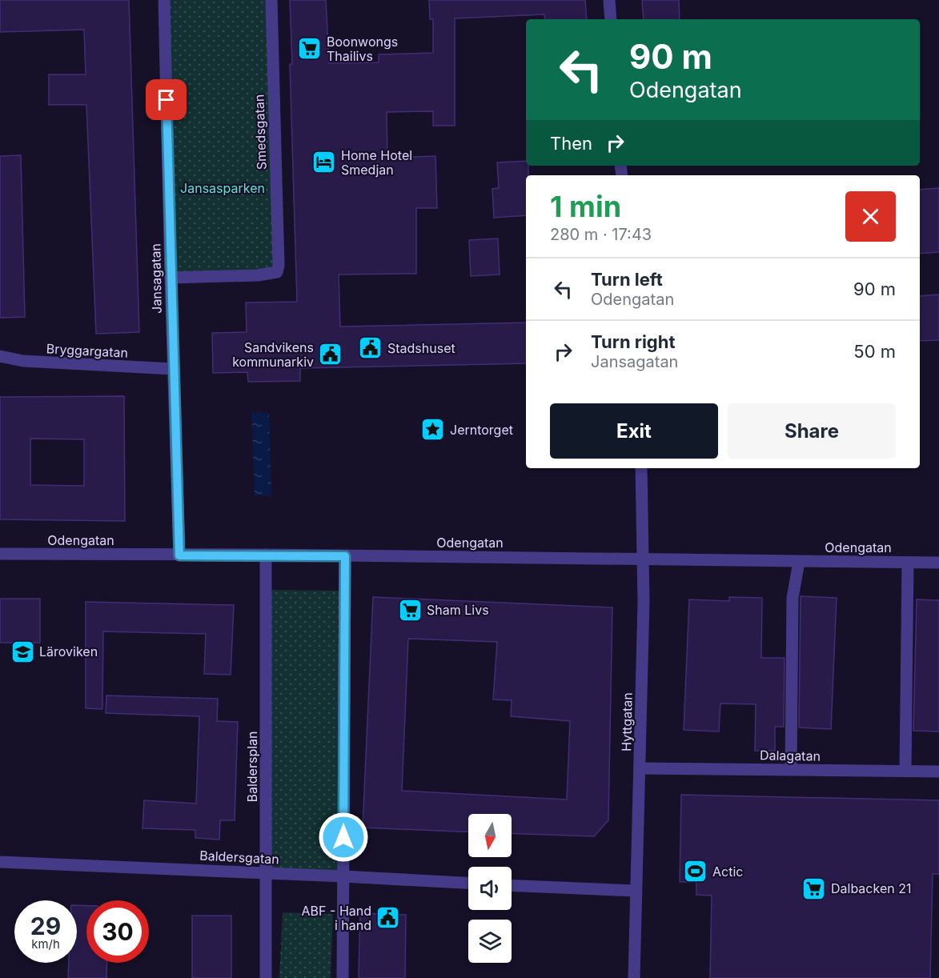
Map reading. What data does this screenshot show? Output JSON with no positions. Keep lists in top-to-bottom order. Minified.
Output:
{"streets":{"street":["Smedsgatan","Jansagatan","Bryggargatan","Odengatan","Hyttgatan","Dalagatan","Baldersplan","Baldersgatan"]},"crossings":[["Smedsgatan","Jansagatan"],["Jansagatan","Bryggargatan"],["Jansagatan","Odengatan"],["Odengatan","Hyttgatan"],["Odengatan","Baldersplan"],["Hyttgatan","Dalagatan"],["Baldersplan","Baldersgatan"]],"parks":["Jansasparken"],"places":{"supermarket":["Boonwongs Thailivs","Sham Livs","Dalbacken 21"],"hotel":["Home Hotel Smedjan"],"public building":["Stadshuset","Sandvikens kommunarkiv","ABF - Hand i hand"],"place":["Jerntorget"],"school or university":["Läroviken"],"sports":["Actic"]},"north":"bottom","page":{"turn":["90 m","Odengatan"],"then":"Then","heading":["1 min","280 m · 17:43"],"list":[{"name":"Turn left","note":"Odengatan","value":"90 m"},{"name":"Turn right","note":"Jansagatan","value":"50 m"}],"buttons":["Exit","Share"],"speed":"29 km/h","limit":"30"}}
